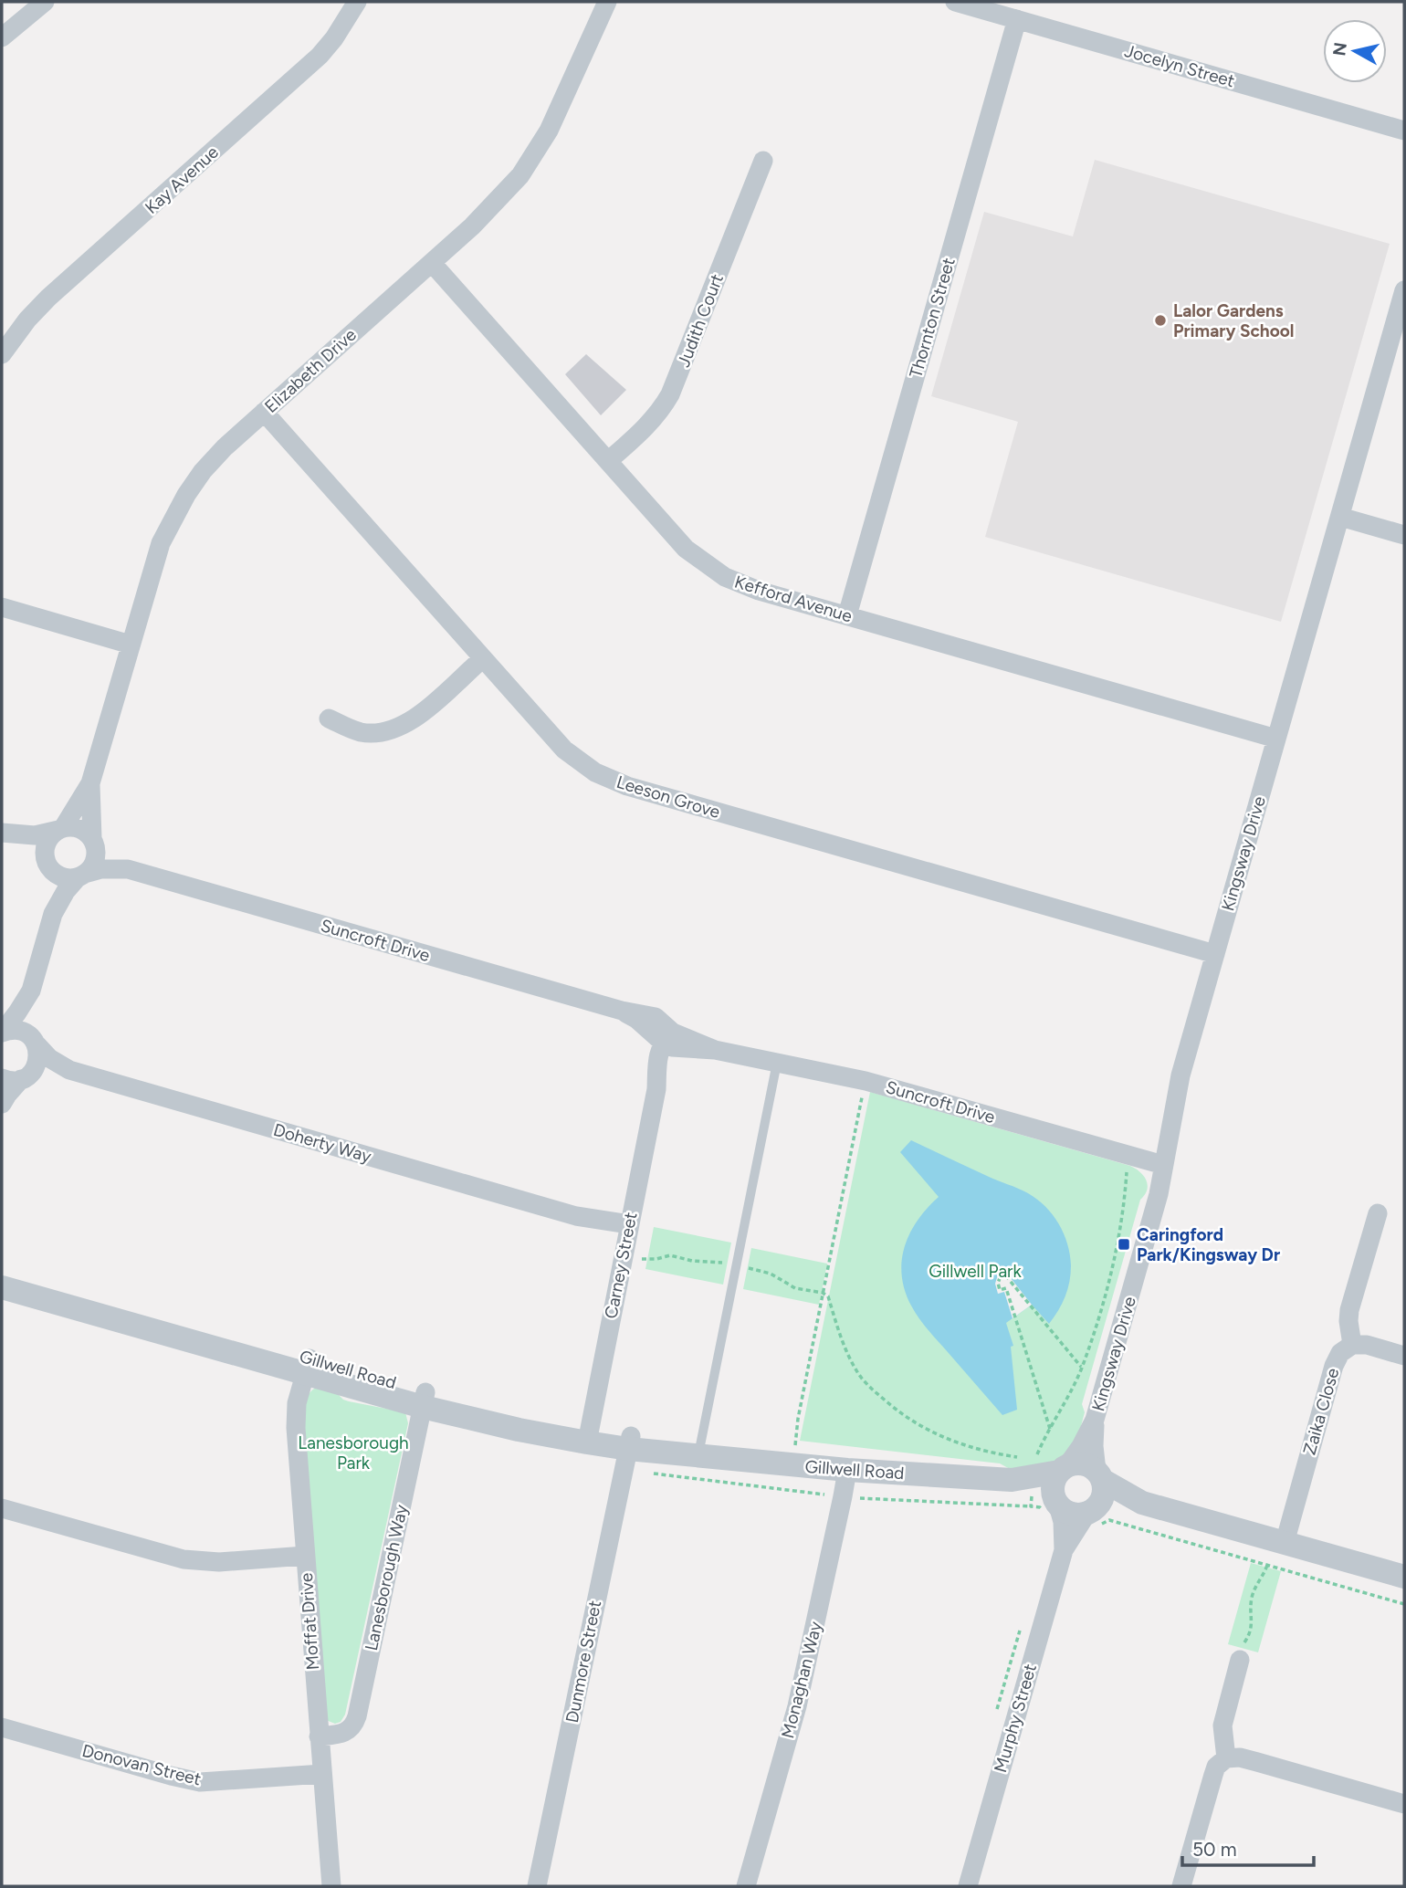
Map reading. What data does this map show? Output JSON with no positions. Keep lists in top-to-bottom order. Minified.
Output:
{"streets":{"street":["Jocelyn Street","Kay Avenue","Thornton Street","Judith Court","Elizabeth Drive","Kefford Avenue","Leeson Grove","Kingsway Drive","Suncroft Drive","Doherty Way","Carney Street","Gillwell Road","Zaika Close","Lanesborough Way","Moffat Drive","Dunmore Street","Monaghan Way","Murphy Street","Donovan Street"]},"crossings":[["Jocelyn Street","Thornton Street"],["Thornton Street","Kefford Avenue"],["Judith Court","Kefford Avenue"],["Elizabeth Drive","Kefford Avenue"],["Elizabeth Drive","Leeson Grove"],["Elizabeth Drive","Suncroft Drive"],["Kefford Avenue","Kingsway Drive"],["Leeson Grove","Kingsway Drive"],["Kingsway Drive","Suncroft Drive"],["Kingsway Drive","Gillwell Road"],["Kingsway Drive","Murphy Street"],["Suncroft Drive","Carney Street"],["Doherty Way","Carney Street"],["Carney Street","Gillwell Road"],["Gillwell Road","Lanesborough Way"],["Gillwell Road","Moffat Drive"],["Gillwell Road","Dunmore Street"],["Gillwell Road","Monaghan Way"],["Gillwell Road","Murphy Street"],["Lanesborough Way","Moffat Drive"],["Moffat Drive","Donovan Street"]],"parks":["Gillwell Park","Lanesborough Park"],"places":{"other":["Lalor Gardens Primary School"],"transit":["Caringford Park/Kingsway Dr"]},"scale_bar":"50 m","north":"left"}
